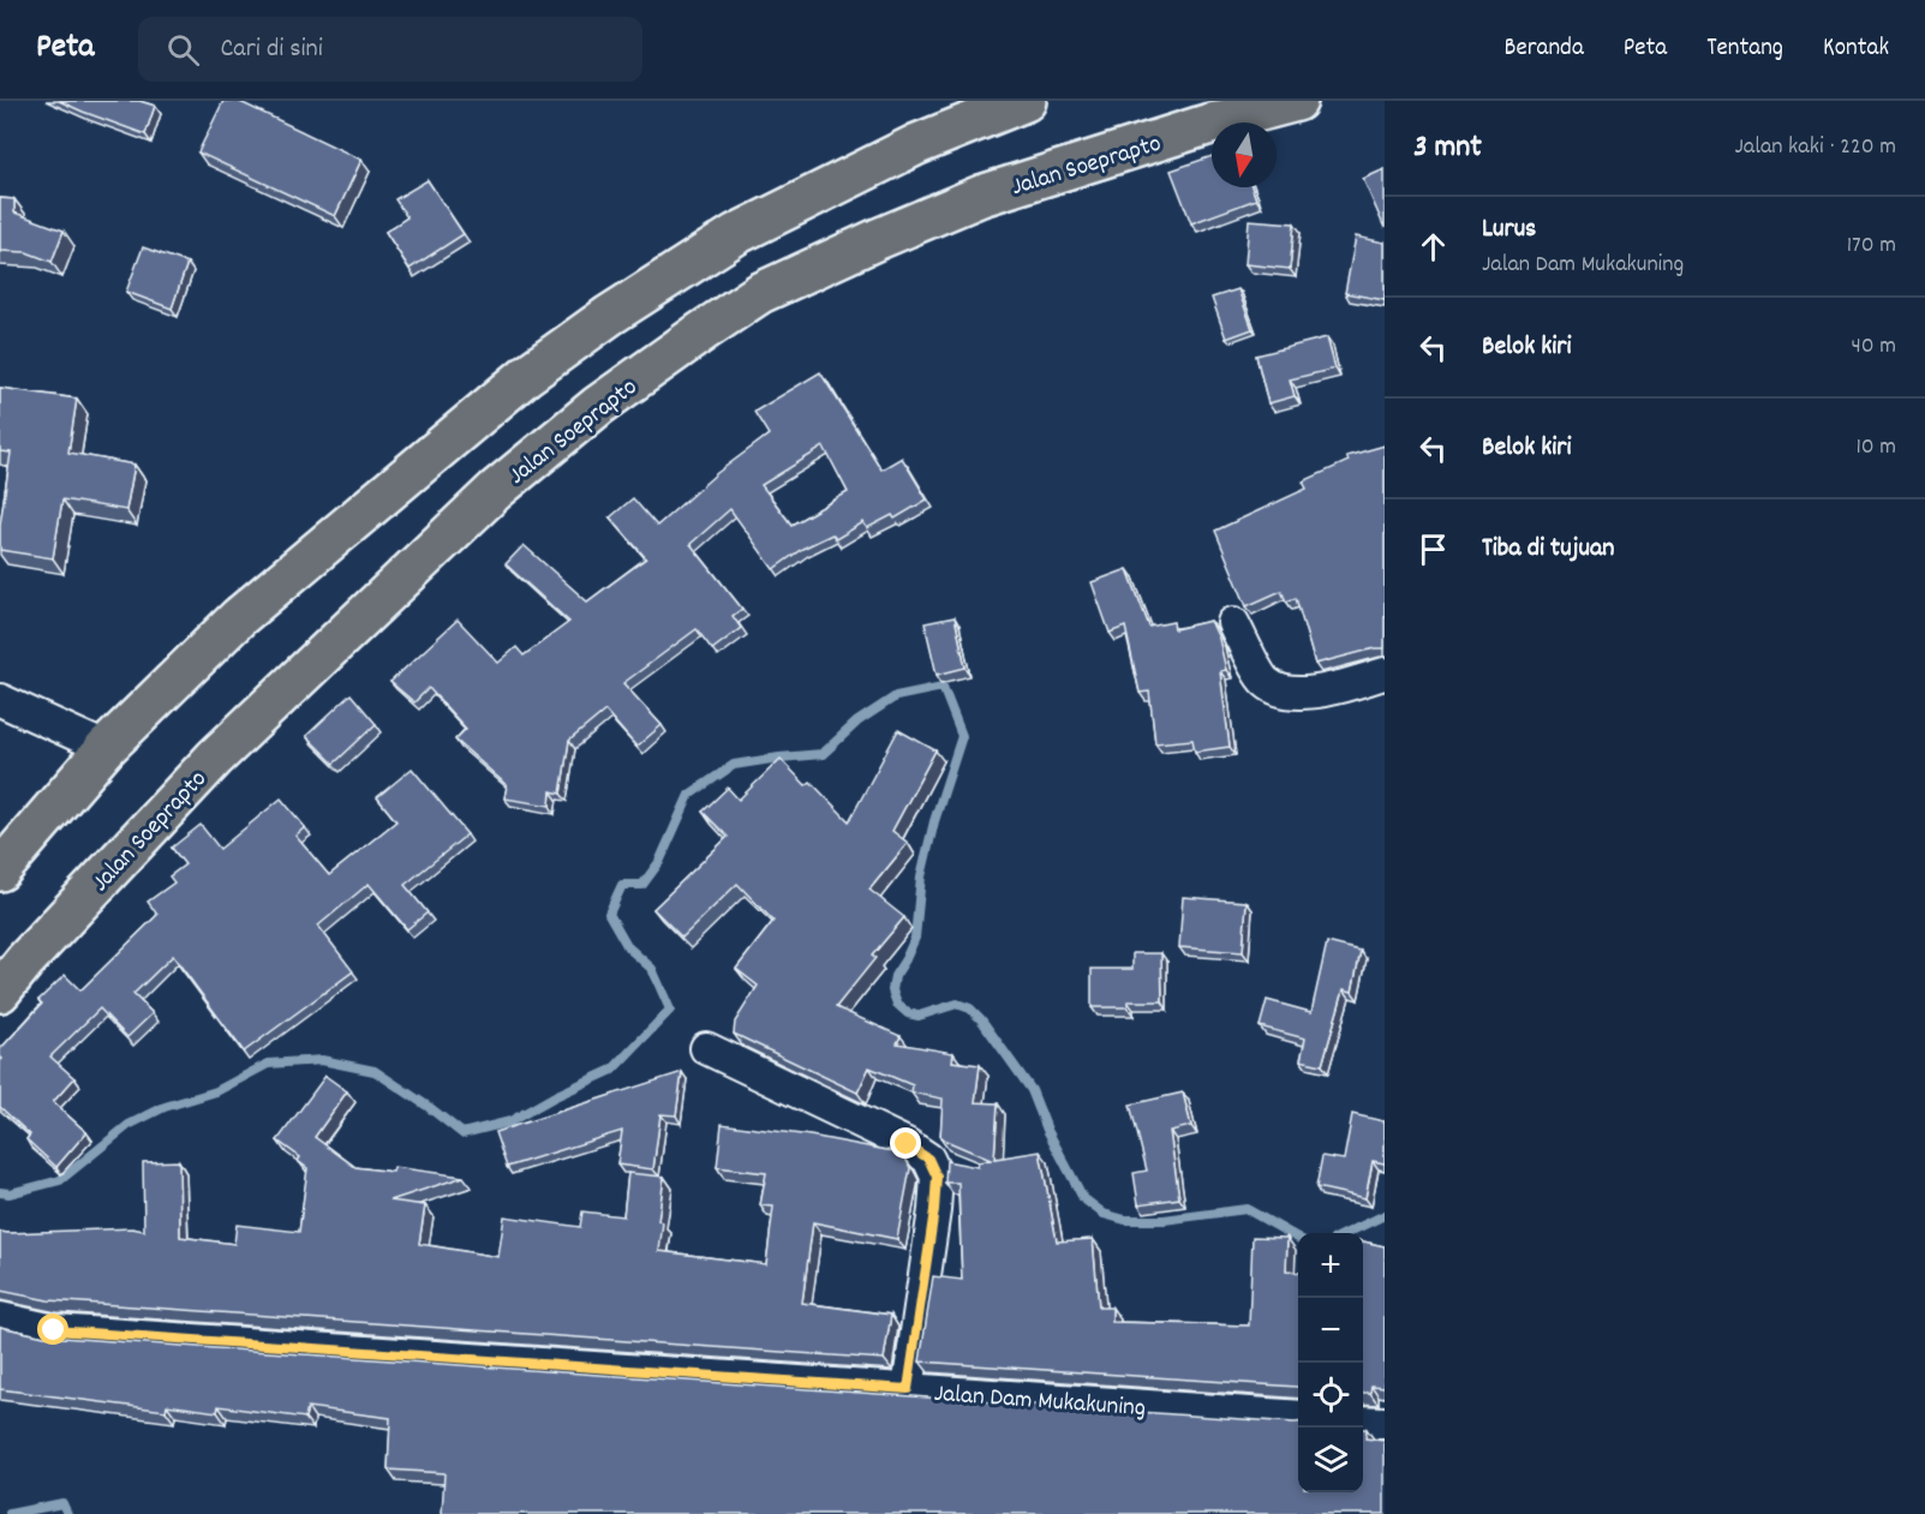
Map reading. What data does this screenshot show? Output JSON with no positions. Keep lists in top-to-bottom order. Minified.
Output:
{"streets":{"highway":["Jalan Soeprapto"],"street":["Jalan Dam Mukakuning"]},"north":"bottom","page":{"header":"Peta","search":"Cari di sini","nav":["Beranda","Peta","Tentang","Kontak"],"heading":["3 mnt","Jalan kaki · 220 m"],"list":[["Lurus","Jalan Dam Mukakuning","170 m"],["Belok kiri","40 m"],["Belok kiri","10 m"],"Tiba di tujuan"],"map_buttons":["+","−"]}}
